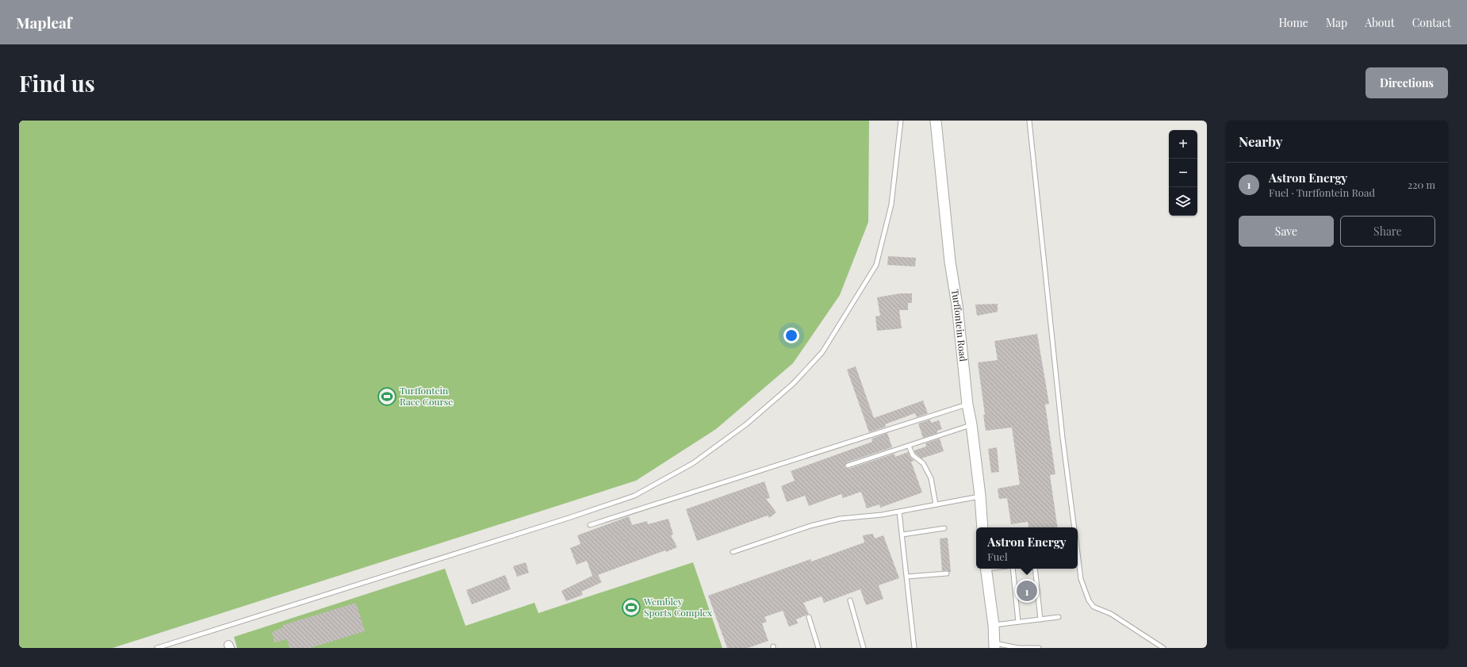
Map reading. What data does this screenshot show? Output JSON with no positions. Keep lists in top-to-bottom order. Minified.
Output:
{"streets":{"street":["Turffontein Road"]},"places":{"sports":["Turffontein Race Course","Wembley Sports Complex"]},"page":{"header":"Mapleaf","nav":["Home","Map","About","Contact"],"buttons":["Directions",["Save","Share"]],"title":"Find us","heading":"Nearby","map_buttons":["+","−"],"list":[{"mark":"1","name":"Astron Energy","note":"Fuel · Turffontein Road","value":"220 m"}],"popup":["Astron Energy","Fuel"],"pins":"1"}}
